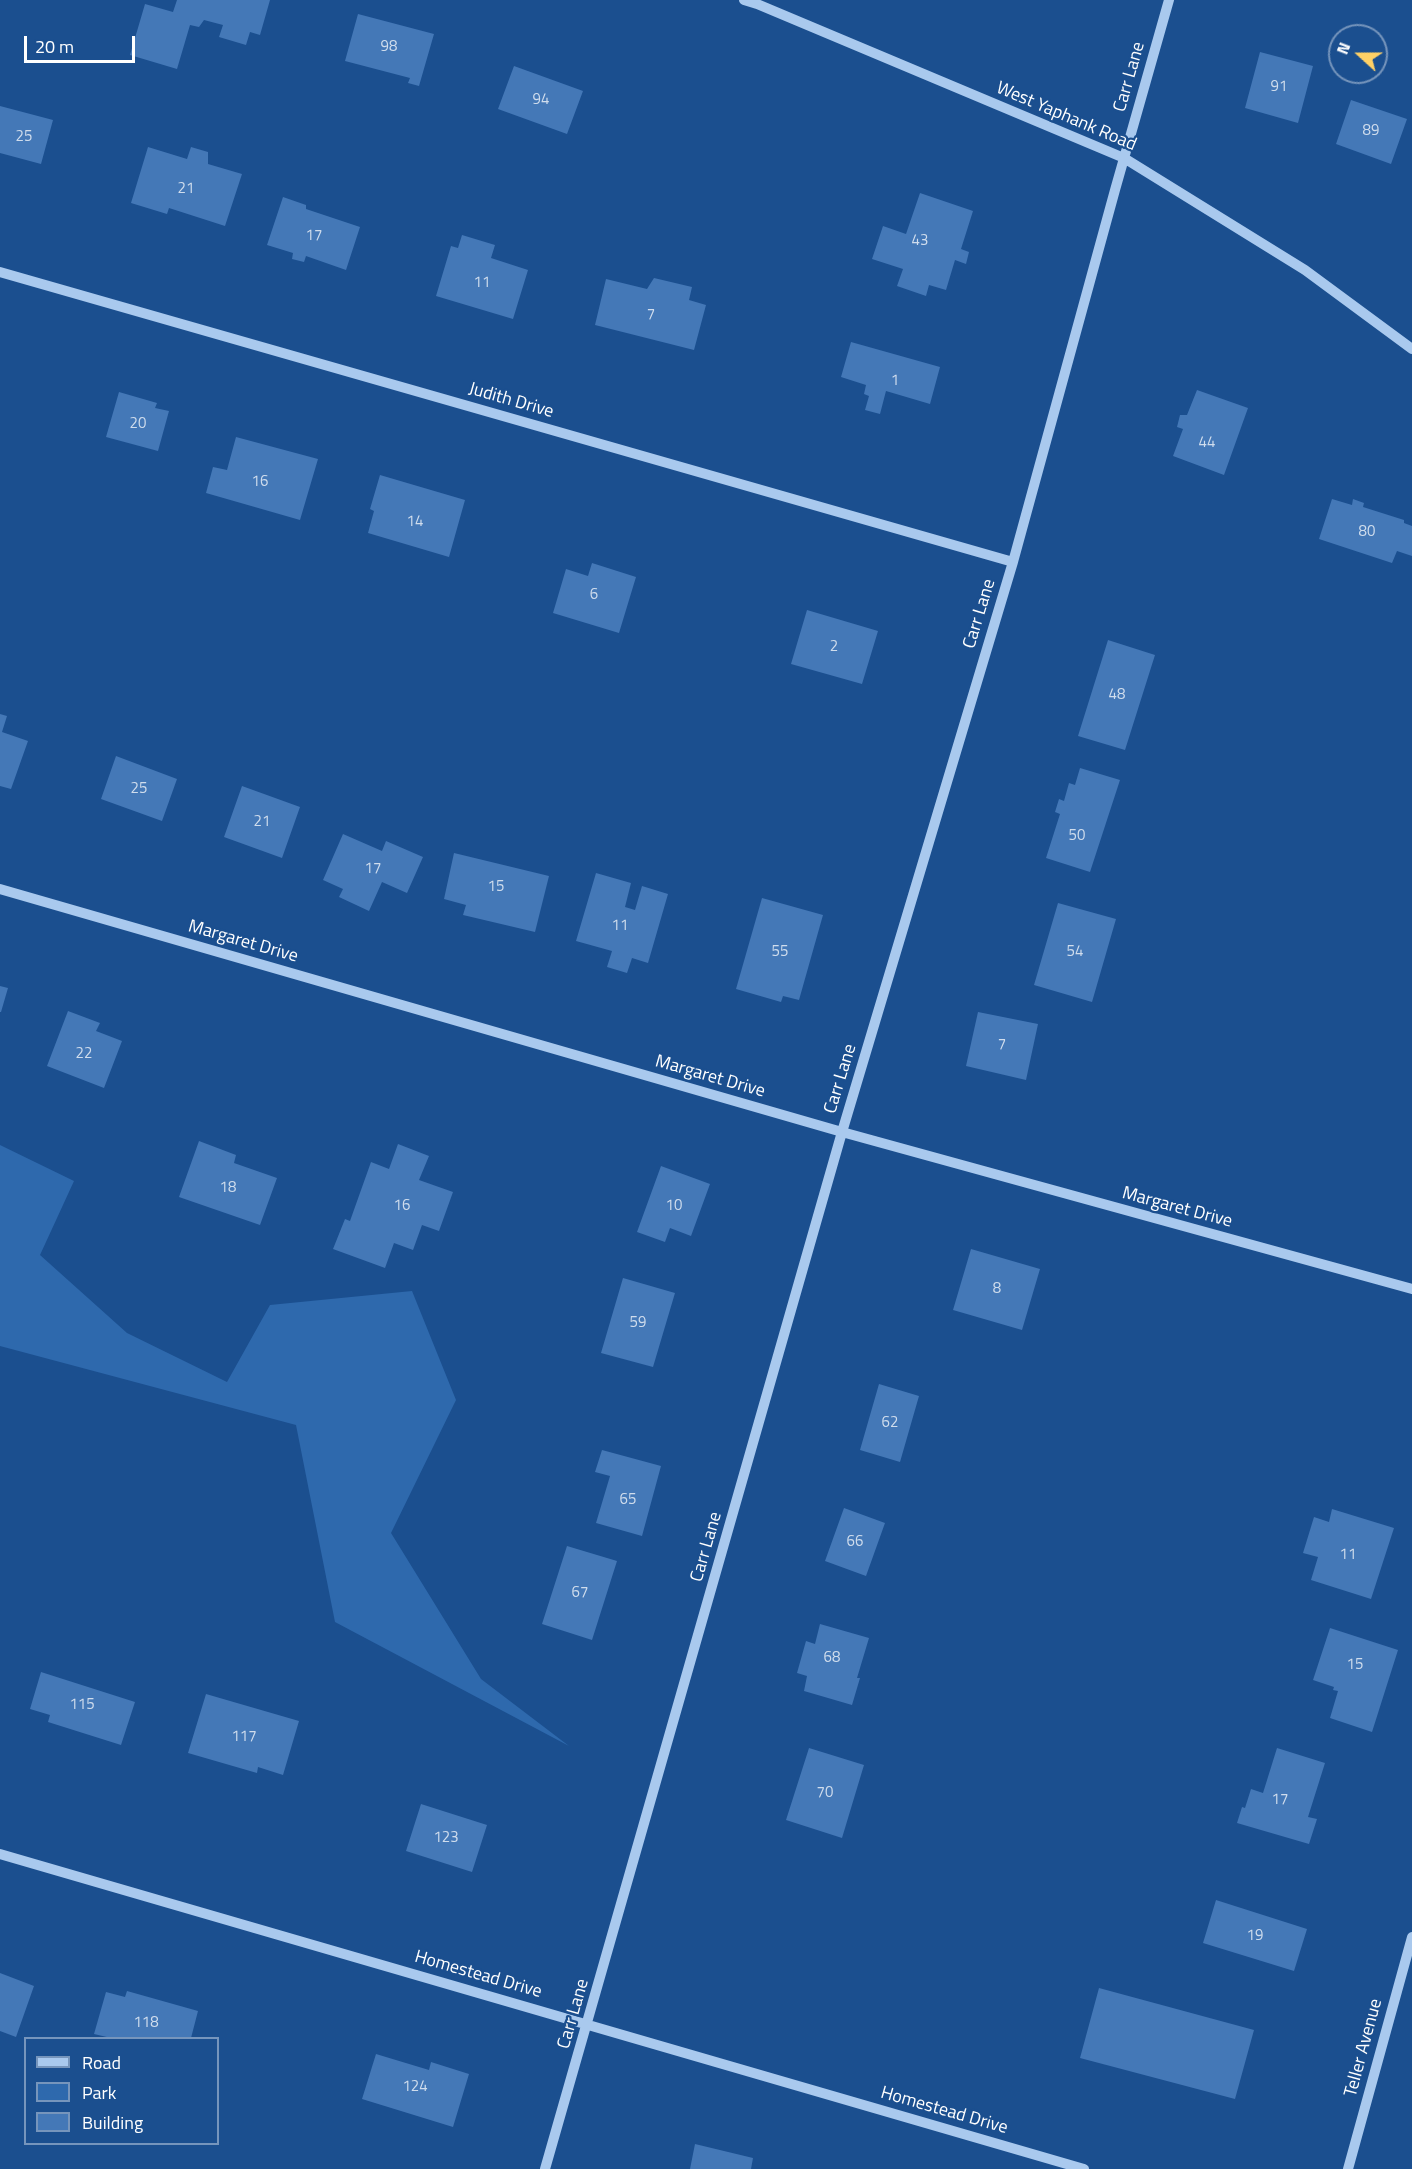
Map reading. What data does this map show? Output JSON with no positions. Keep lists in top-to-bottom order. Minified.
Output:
{"streets":{"street":["Carr Lane","West Yaphank Road","Judith Drive","Margaret Drive","Homestead Drive","Teller Avenue"]},"crossings":[["Carr Lane","West Yaphank Road"],["Carr Lane","Judith Drive"],["Carr Lane","Margaret Drive"],["Carr Lane","Homestead Drive"]],"house_numbers":["98","91","94","89","25","21","17","43","11","7","1","20","44","16","14","80","6","2","48","25","21","50","17","15","11","55","54","7","22","18","16","10","8","59","62","65","66","11","67","68","15","115","117","70","17","123","19","118","124"],"legend":["Road","Park","Building"],"scale_bar":"20 m","north":"left"}
